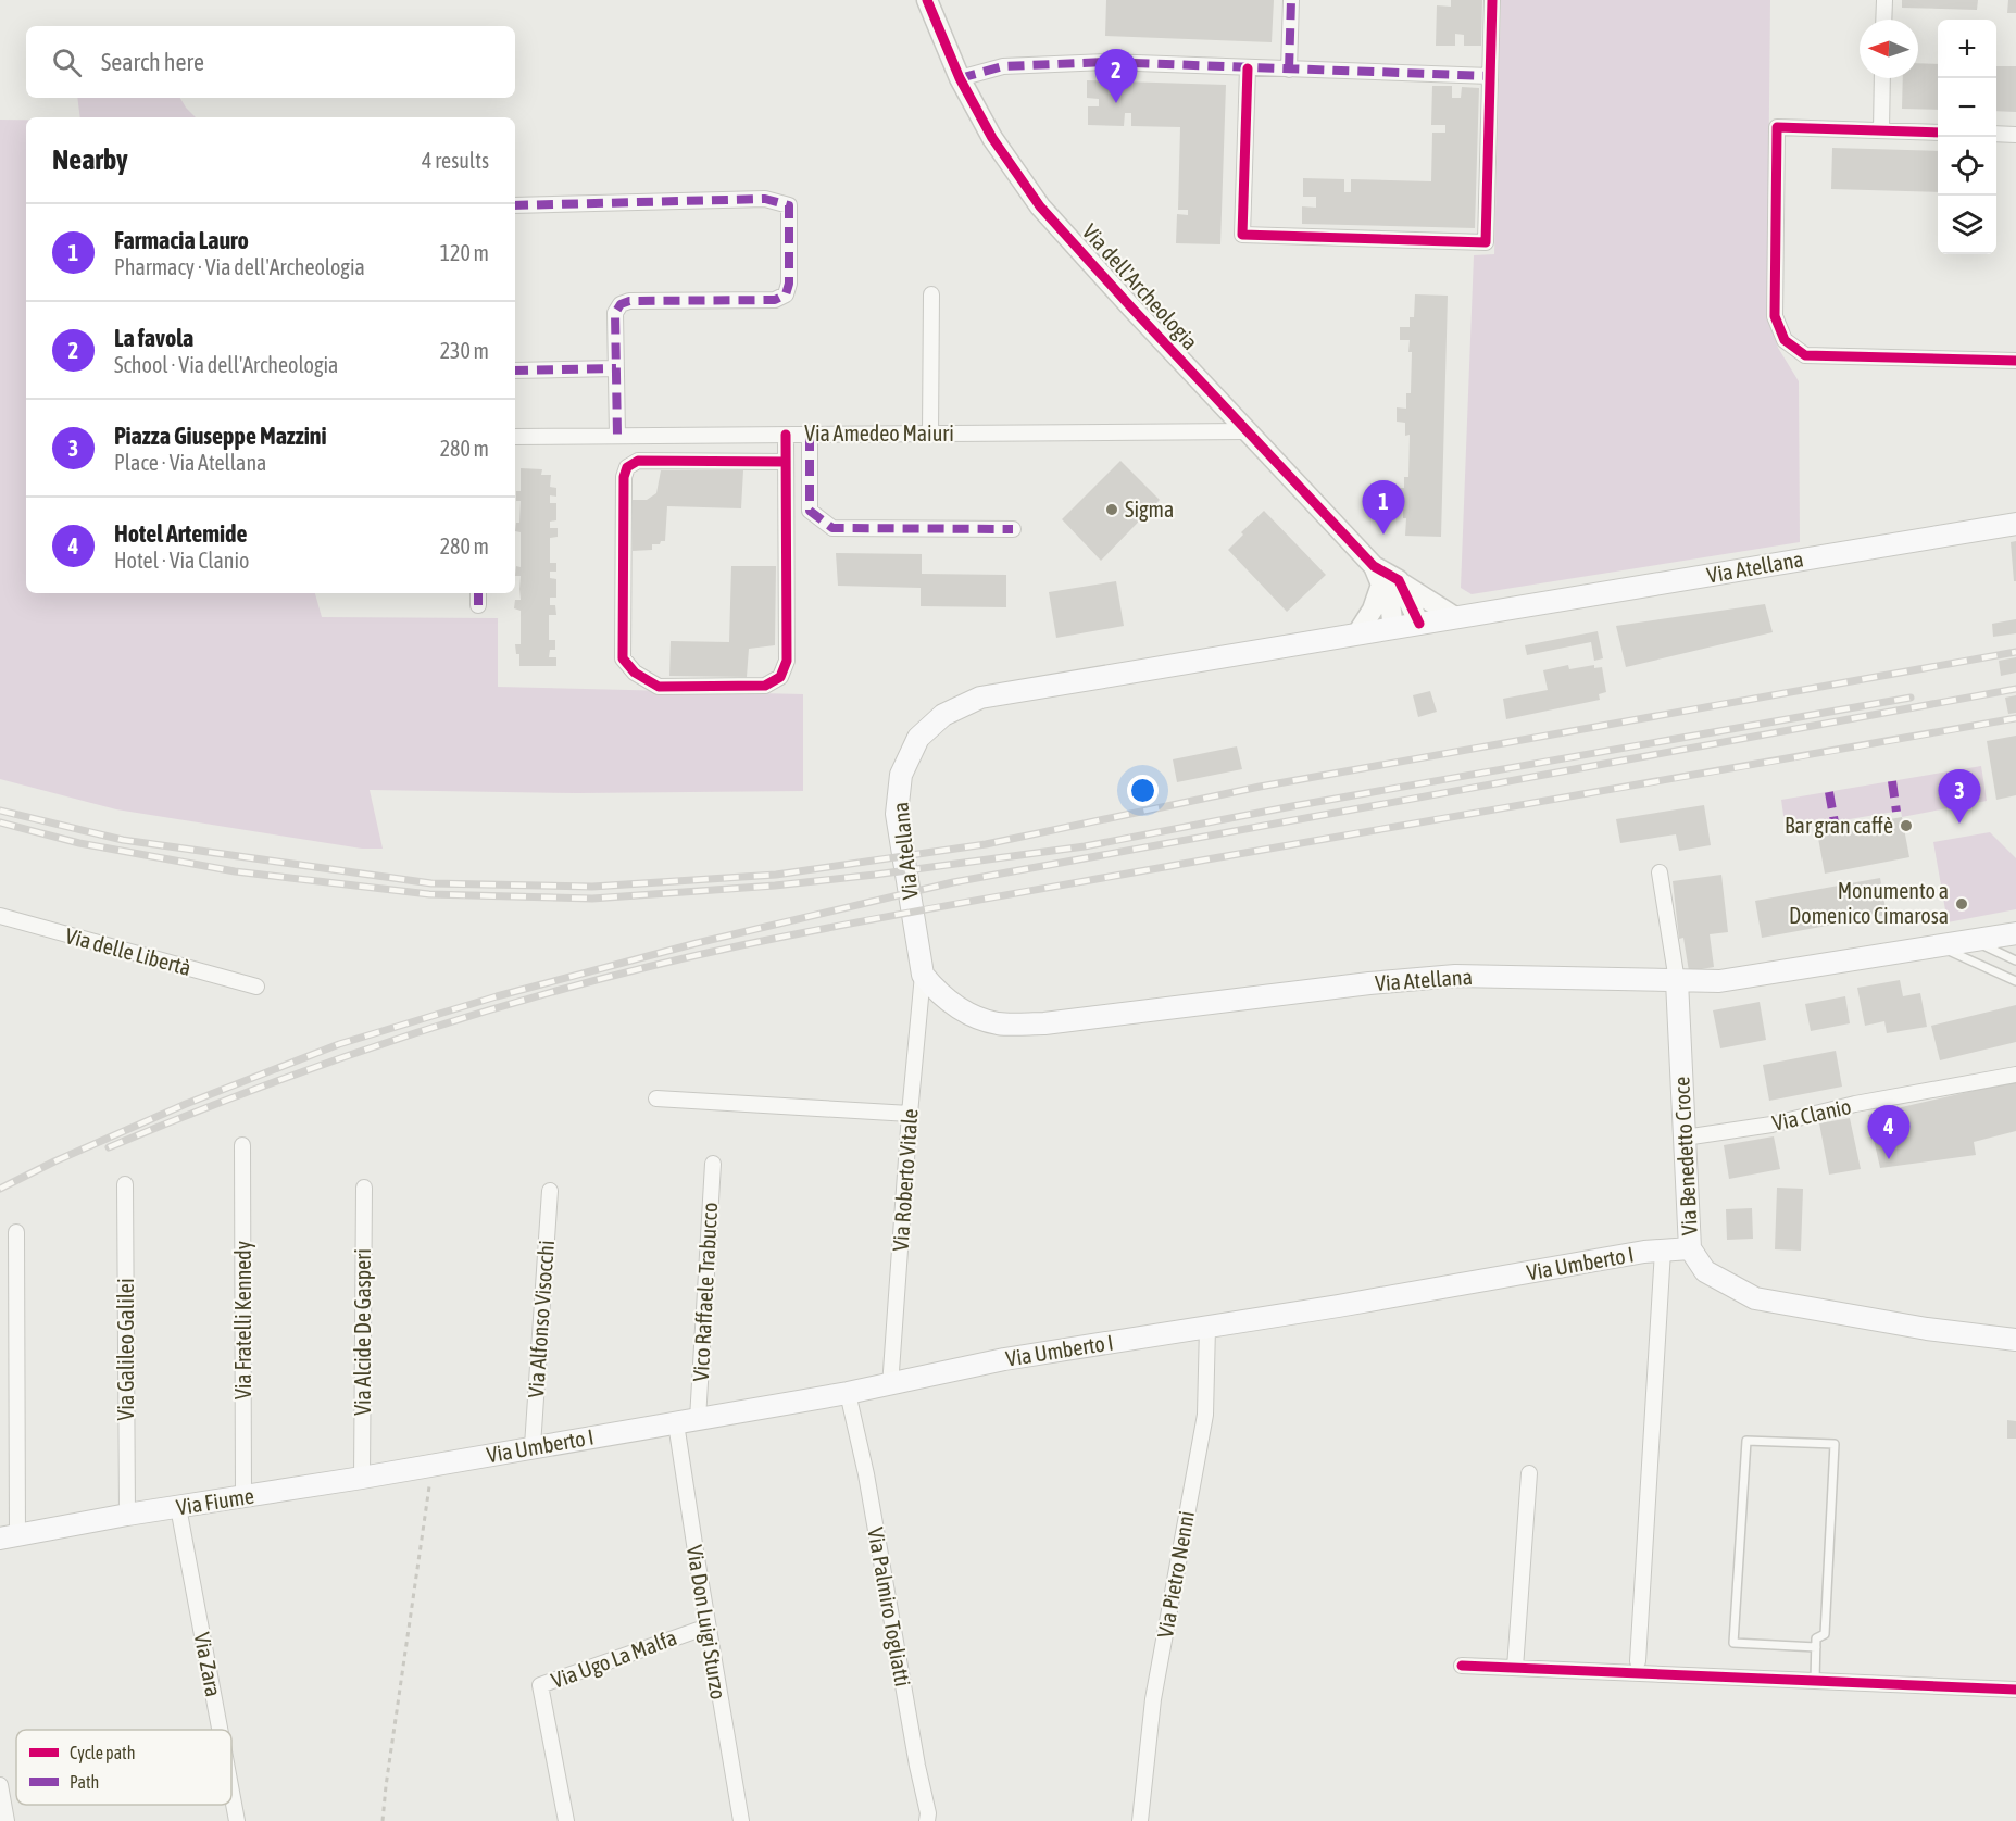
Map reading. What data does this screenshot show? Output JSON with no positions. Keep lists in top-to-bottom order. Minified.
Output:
{"streets":{"main road":["Via Atellana","Via Benedetto Croce","Via Umberto I","Via Fiume"],"street":["Via dell'Archeologia","Via Amedeo Maiuri","Via delle Libertà","Via Clanio","Via Roberto Vitale","Vico Raffaele Trabucco","Via Alfonso Visocchi","Via Fratelli Kennedy","Via Alcide De Gasperi","Via Galileo Galilei","Via Pietro Nenni","Via Palmiro Togliatti","Via Don Luigi Sturzo","Via Ugo La Malfa","Via Zara"]},"crossings":[["Via dell'Archeologia","Via Amedeo Maiuri"],["Via dell'Archeologia","Via Atellana"],["Via Atellana","Via Benedetto Croce"],["Via Atellana","Via Roberto Vitale"],["Via Clanio","Via Benedetto Croce"],["Via Benedetto Croce","Via Umberto I"],["Via Roberto Vitale","Via Umberto I"],["Via Umberto I","Vico Raffaele Trabucco"],["Via Umberto I","Via Alfonso Visocchi"],["Via Umberto I","Via Fiume"],["Via Umberto I","Via Pietro Nenni"],["Via Umberto I","Via Palmiro Togliatti"],["Via Umberto I","Via Don Luigi Sturzo"],["Via Fratelli Kennedy","Via Fiume"],["Via Alcide De Gasperi","Via Fiume"],["Via Galileo Galilei","Via Fiume"],["Via Fiume","Via Zara"],["Via Don Luigi Sturzo","Via Ugo La Malfa"]],"places":["Sigma","Bar gran caffè","Monumento a Domenico Cimarosa"],"legend":["Cycle path","Path"],"north":"left","page":{"map_buttons":["+","−"],"search":"Search here","pins":["2","1","3","4"],"heading":["Nearby","4 results"],"list":[{"mark":"1","name":"Farmacia Lauro","note":"Pharmacy · Via dell'Archeologia","value":"120 m"},{"mark":"2","name":"La favola","note":"School · Via dell'Archeologia","value":"230 m"},{"mark":"3","name":"Piazza Giuseppe Mazzini","note":"Place · Via Atellana","value":"280 m"},{"mark":"4","name":"Hotel Artemide","note":"Hotel · Via Clanio","value":"280 m"}]}}
